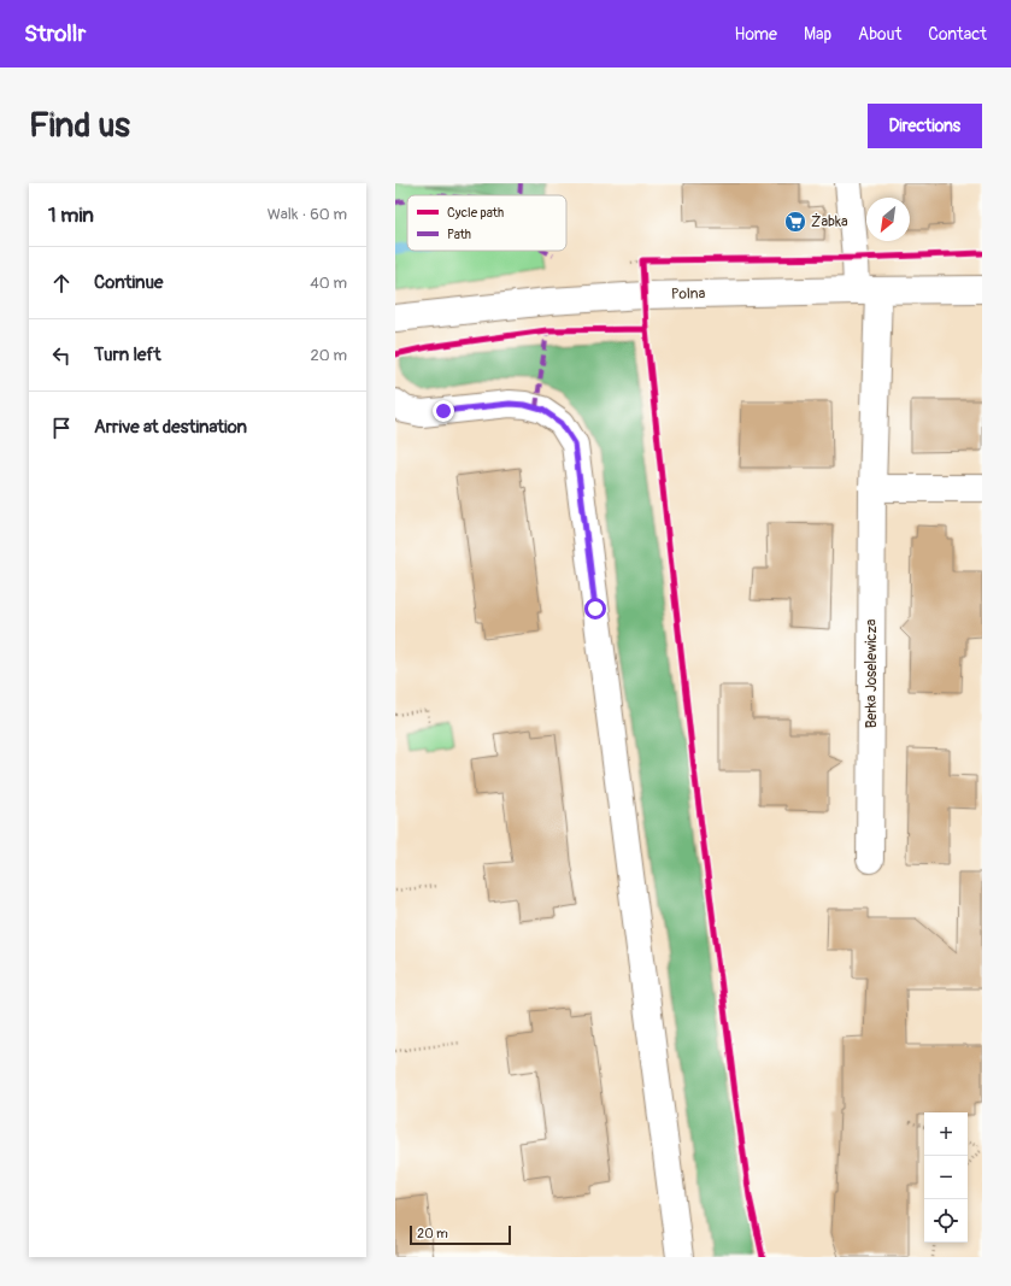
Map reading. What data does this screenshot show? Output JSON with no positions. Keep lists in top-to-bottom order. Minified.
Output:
{"streets":{"street":["Polna","Berka Joselewicza"]},"crossings":[["Polna","Berka Joselewicza"]],"places":{"supermarket":["Żabka"]},"legend":["Cycle path","Path"],"scale_bar":"20 m","north":"bottom left","page":{"header":"Strollr","nav":["Home","Map","About","Contact"],"buttons":"Directions","title":"Find us","heading":["1 min","Walk · 60 m"],"list":[["Continue","40 m"],["Turn left","20 m"],"Arrive at destination"],"map_buttons":["+","−"],"scale":"20 m"}}
